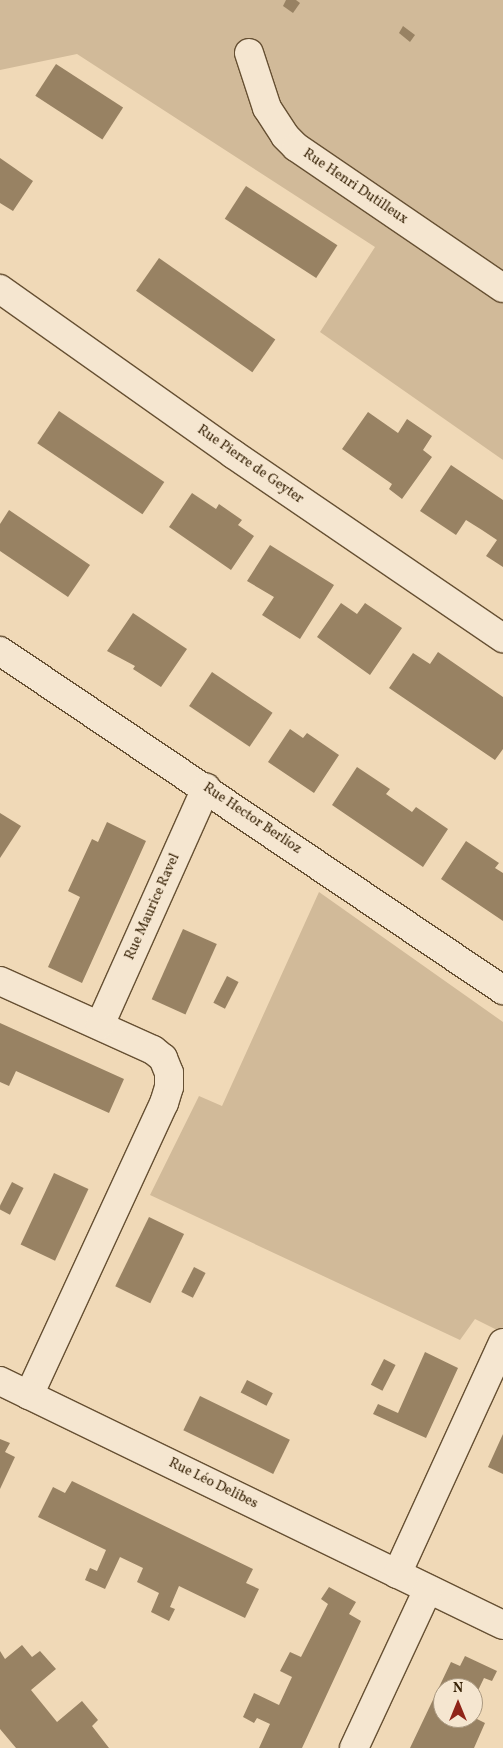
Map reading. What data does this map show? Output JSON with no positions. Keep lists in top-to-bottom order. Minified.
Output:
{"streets":{"street":["Rue Henri Dutilleux","Rue Pierre de Geyter","Rue Hector Berlioz","Rue Maurice Ravel","Rue Léo Delibes"]},"crossings":[["Rue Hector Berlioz","Rue Maurice Ravel"]],"north":"top"}
